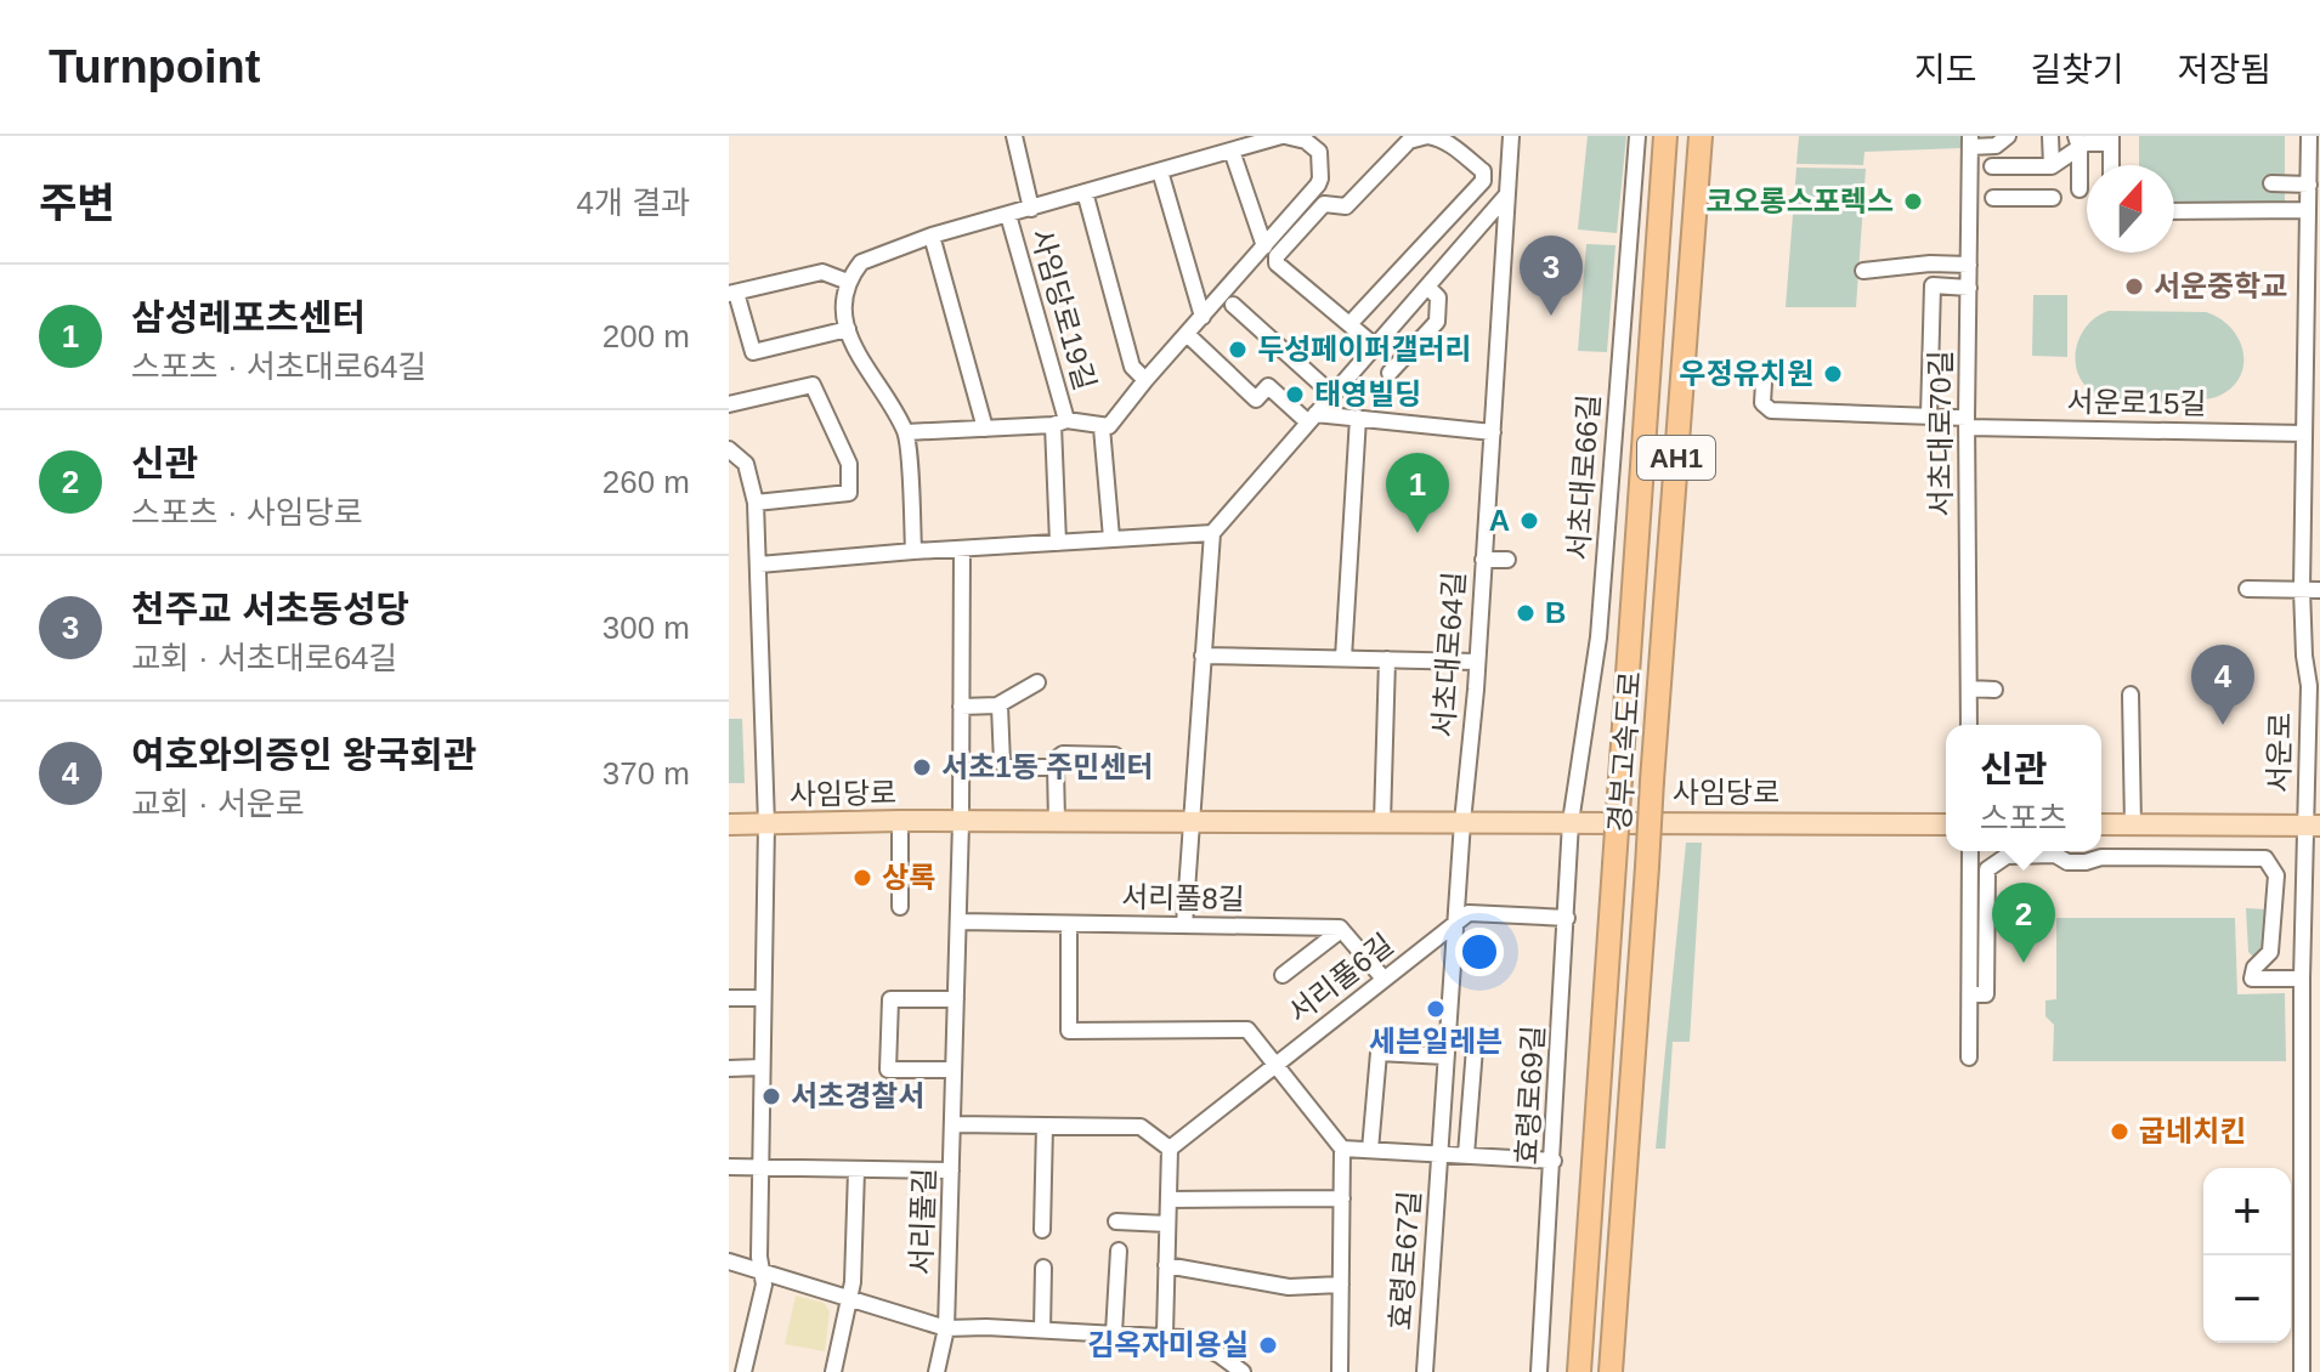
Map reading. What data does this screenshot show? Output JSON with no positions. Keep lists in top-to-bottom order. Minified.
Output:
{"streets":{"highway":["AH1","경부고속도로"],"main road":["사임당로"],"street":["사임당로19길","서운로15길","서초대로70길","서초대로66길","서초대로64길","서운로","서리풀8길","서리풀6길","효령로69길","서리풀길","효령로67길"]},"crossings":[["서운로15길","서초대로70길"],["서운로15길","서운로"],["서초대로66길","사임당로"],["서초대로66길","효령로69길"],["서초대로64길","사임당로"],["서초대로64길","효령로67길"],["사임당로","효령로69길"],["사임당로","서리풀길"],["사임당로","효령로67길"],["서리풀8길","서리풀길"],["서리풀6길","효령로69길"],["서리풀6길","효령로67길"],["효령로69길","효령로67길"]],"places":["코오롱스포렉스","서운중학교","두성페이퍼갤러리","우정유치원","태영빌딩","A","B","서초1동 주민센터","상록","세븐일레븐","서초경찰서","굽네치킨","김옥자미용실"],"north":"top","page":{"header":"Turnpoint","nav":["지도","길찾기","저장됨"],"heading":["주변","4개 결과"],"pins":["3","1","4","2"],"list":[{"mark":"1","name":"삼성레포츠센터","note":"스포츠 · 서초대로64길","value":"200 m"},{"mark":"2","name":"신관","note":"스포츠 · 사임당로","value":"260 m"},{"mark":"3","name":"천주교 서초동성당","note":"교회 · 서초대로64길","value":"300 m"},{"mark":"4","name":"여호와의증인 왕국회관","note":"교회 · 서운로","value":"370 m"}],"popup":["신관","스포츠"],"map_buttons":["+","−"]}}
